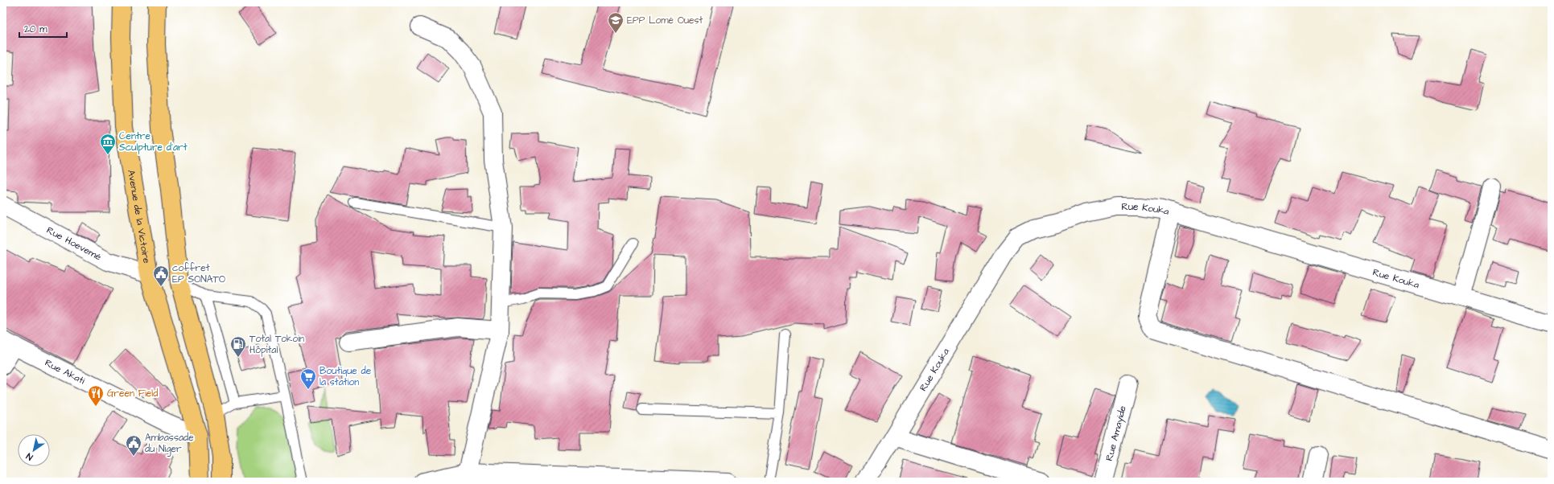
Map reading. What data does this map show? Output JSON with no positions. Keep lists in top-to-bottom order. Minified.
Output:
{"streets":{"highway":["Avenue de la Victoire"],"street":["Rue Kouka","Rue Hoevemé","Rue Akati","Rue Amayide"]},"crossings":[["Avenue de la Victoire","Rue Hoevemé"],["Avenue de la Victoire","Rue Akati"]],"places":{"school or university":["EPP Lomé Ouest"],"museum":["Centre Sculpture d'art"],"public building":["coffret EP SONATO","Ambassade du Niger"],"fuel station":["Total Tokoin Hôpital"],"supermarket":["Boutique de la station"],"restaurant":["Green Field"]},"scale_bar":"20 m","north":"bottom left"}
